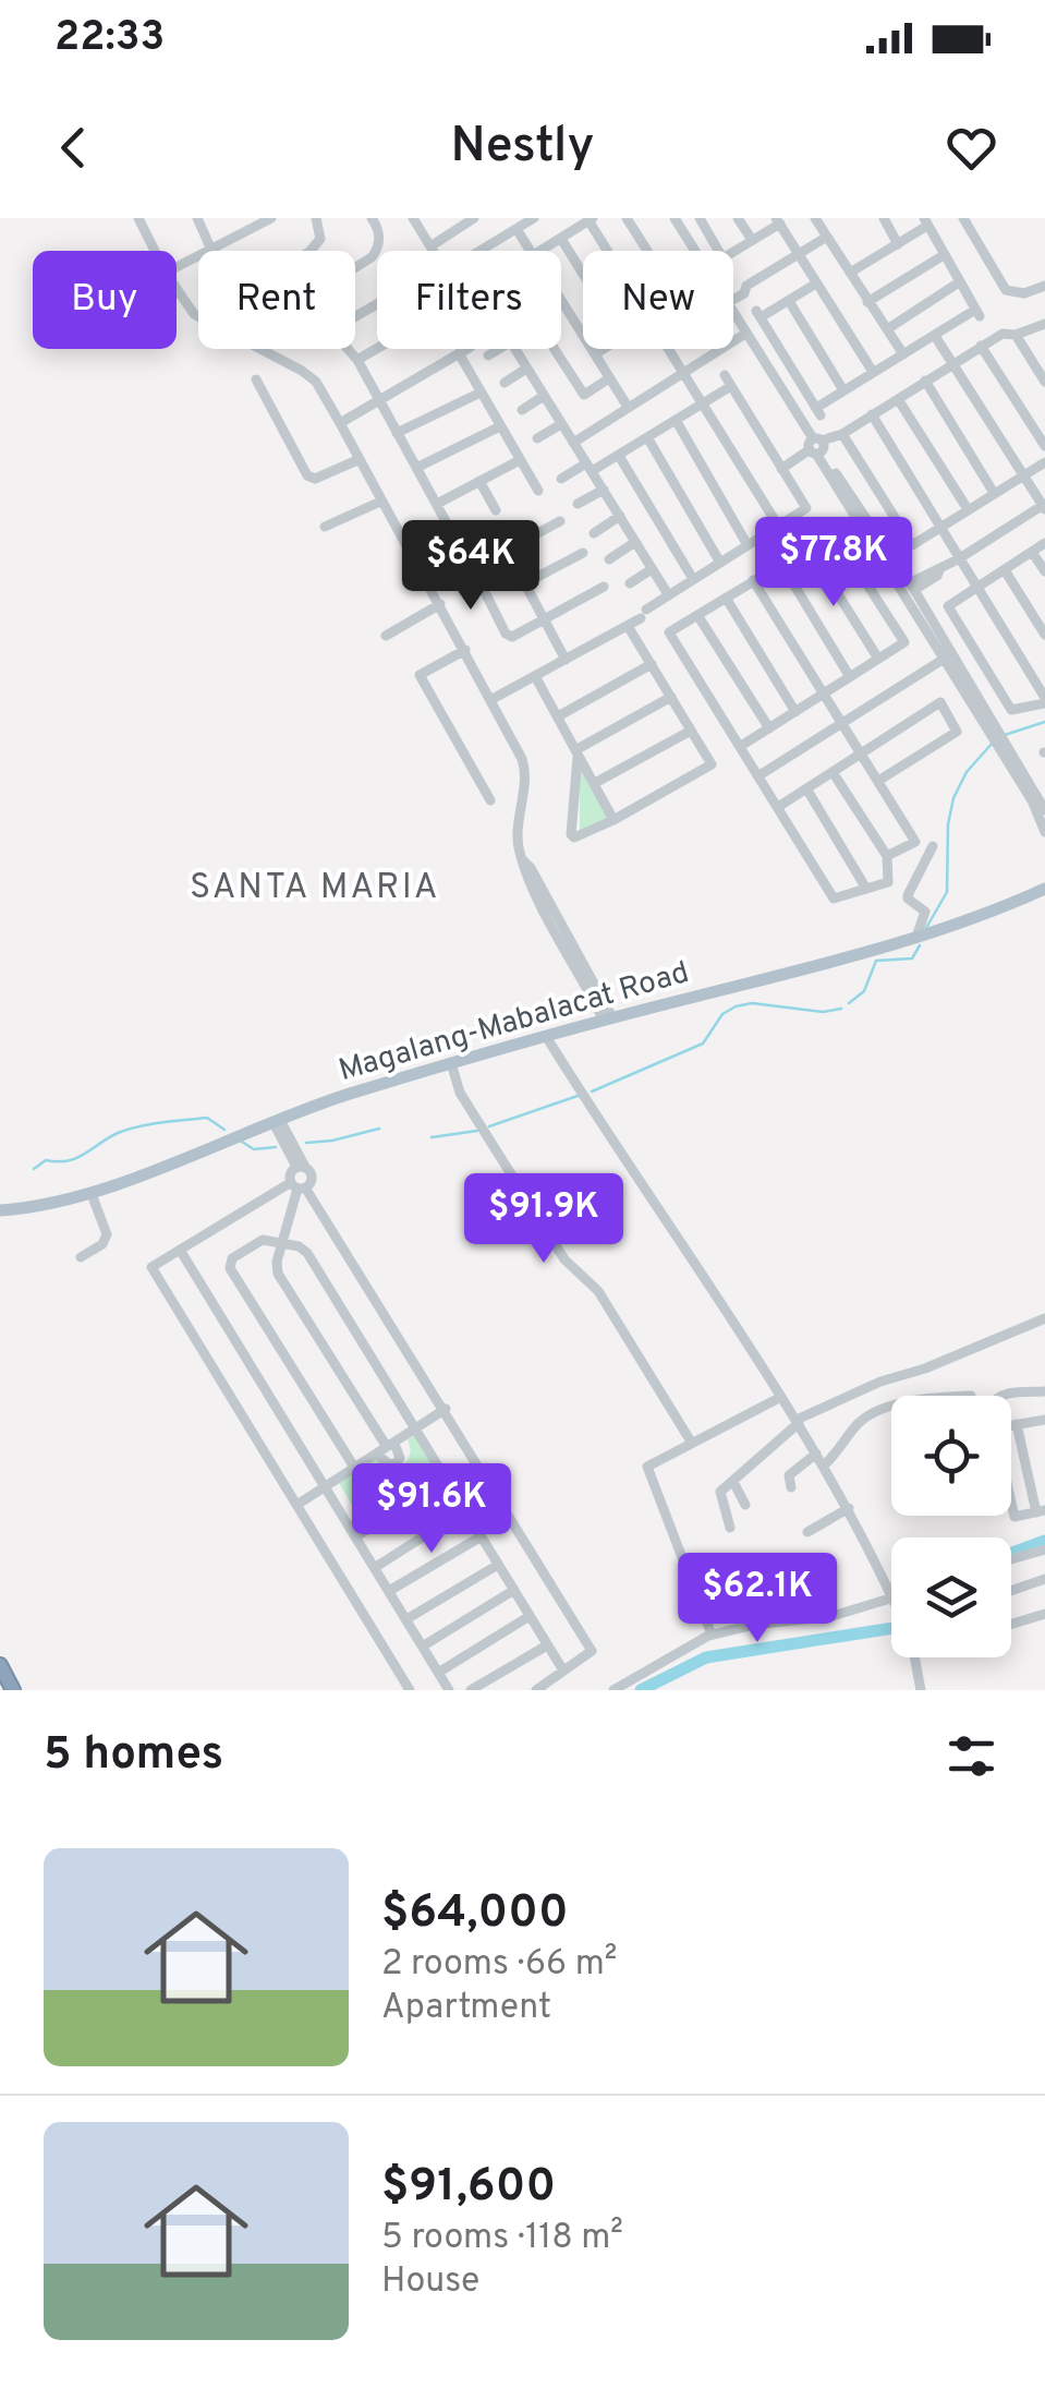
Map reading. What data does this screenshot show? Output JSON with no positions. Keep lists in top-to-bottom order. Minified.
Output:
{"streets":{"main road":["Magalang-Mabalacat Road"]},"districts":["SANTA MARIA"],"page":{"status":"22:33","header":"Nestly","chip":["Buy","Rent","Filters","New"],"price":["$77.8K","$64K","$91.9K","$91.6K","$62.1K"],"heading":"5 homes","list":[{"name":"$64,000","note":"2 rooms · 66 m² · Apartment"},{"name":"$91,600","note":"5 rooms · 118 m² · House"}]}}
